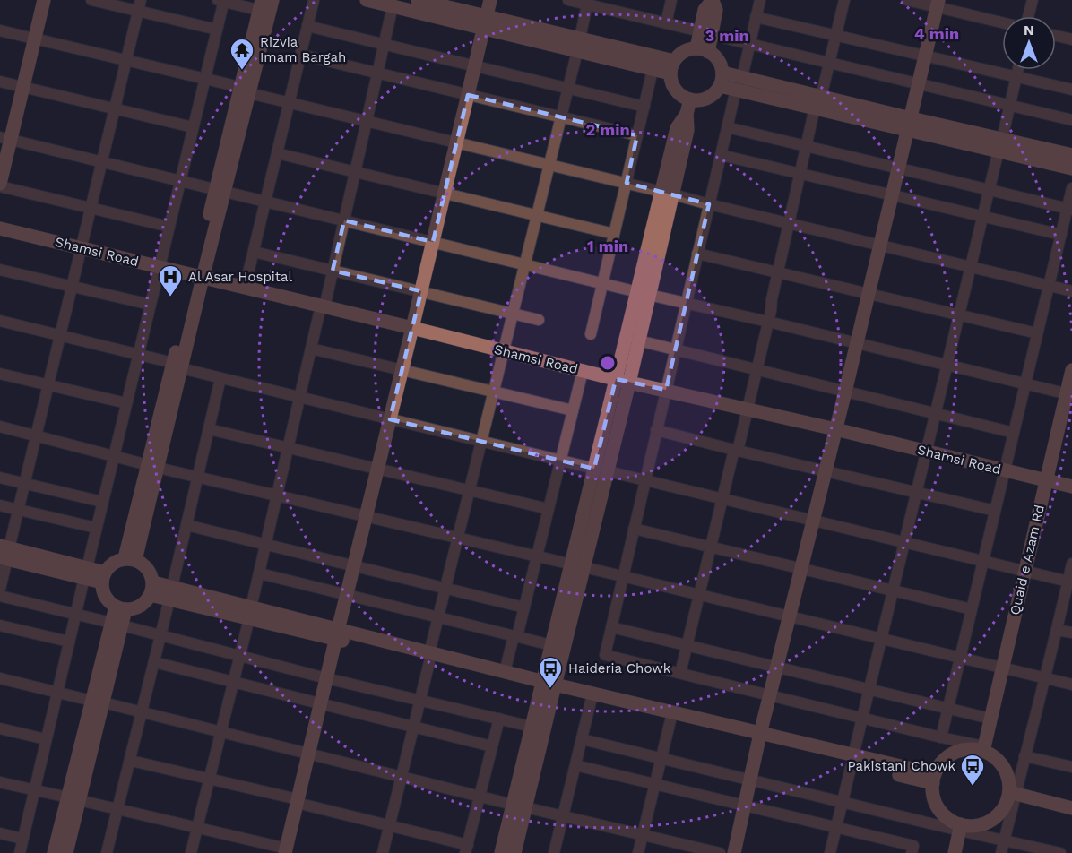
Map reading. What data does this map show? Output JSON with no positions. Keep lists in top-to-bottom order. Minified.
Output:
{"streets":{"street":["Shamsi Road","Quaid e Azam Rd"]},"crossings":[["Shamsi Road","Quaid e Azam Rd"]],"places":{"temple":["Rizvia Imam Bargah"],"hospital":["Al Asar Hospital"],"bus stop":["Haideria Chowk","Pakistani Chowk"]},"north":"top","rings":["4 min","3 min","2 min","1 min"]}
